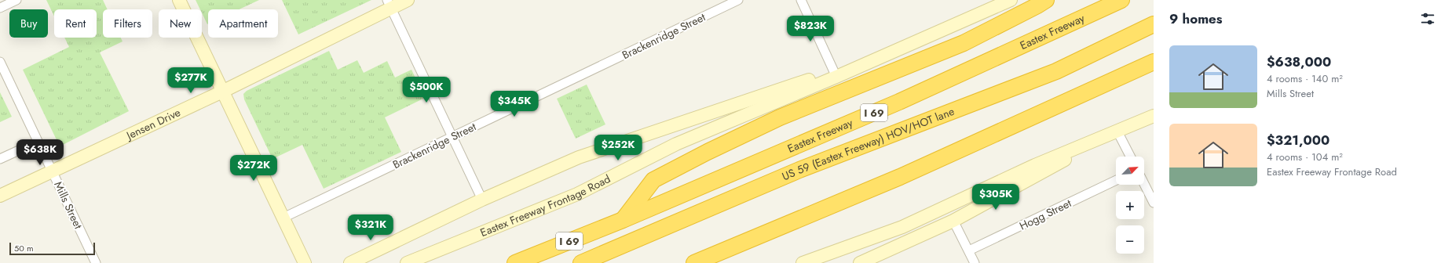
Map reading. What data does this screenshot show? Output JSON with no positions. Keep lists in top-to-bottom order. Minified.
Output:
{"streets":{"highway":["Eastex Freeway","I 69","US 59 (Eastex Freeway) HOV/HOT lane"],"main road":["Jensen Drive","Eastex Freeway Frontage Road"],"street":["Brackenridge Street","Mills Street","Hogg Street"]},"crossings":[["Jensen Drive","Mills Street"]],"scale_bar":"50 m","north":"top right","page":{"heading":"9 homes","chip":["Buy","Rent","Filters","New","Apartment"],"price":["$823K","$277K","$500K","$345K","$252K","$638K","$272K","$305K","$321K"],"list":[{"name":"$638,000","note":"4 rooms · 140 m² · Mills Street"},{"name":"$321,000","note":"4 rooms · 104 m² · Eastex Freeway Frontage Road"}],"map_buttons":["+","−"],"scale":"50 m"}}
